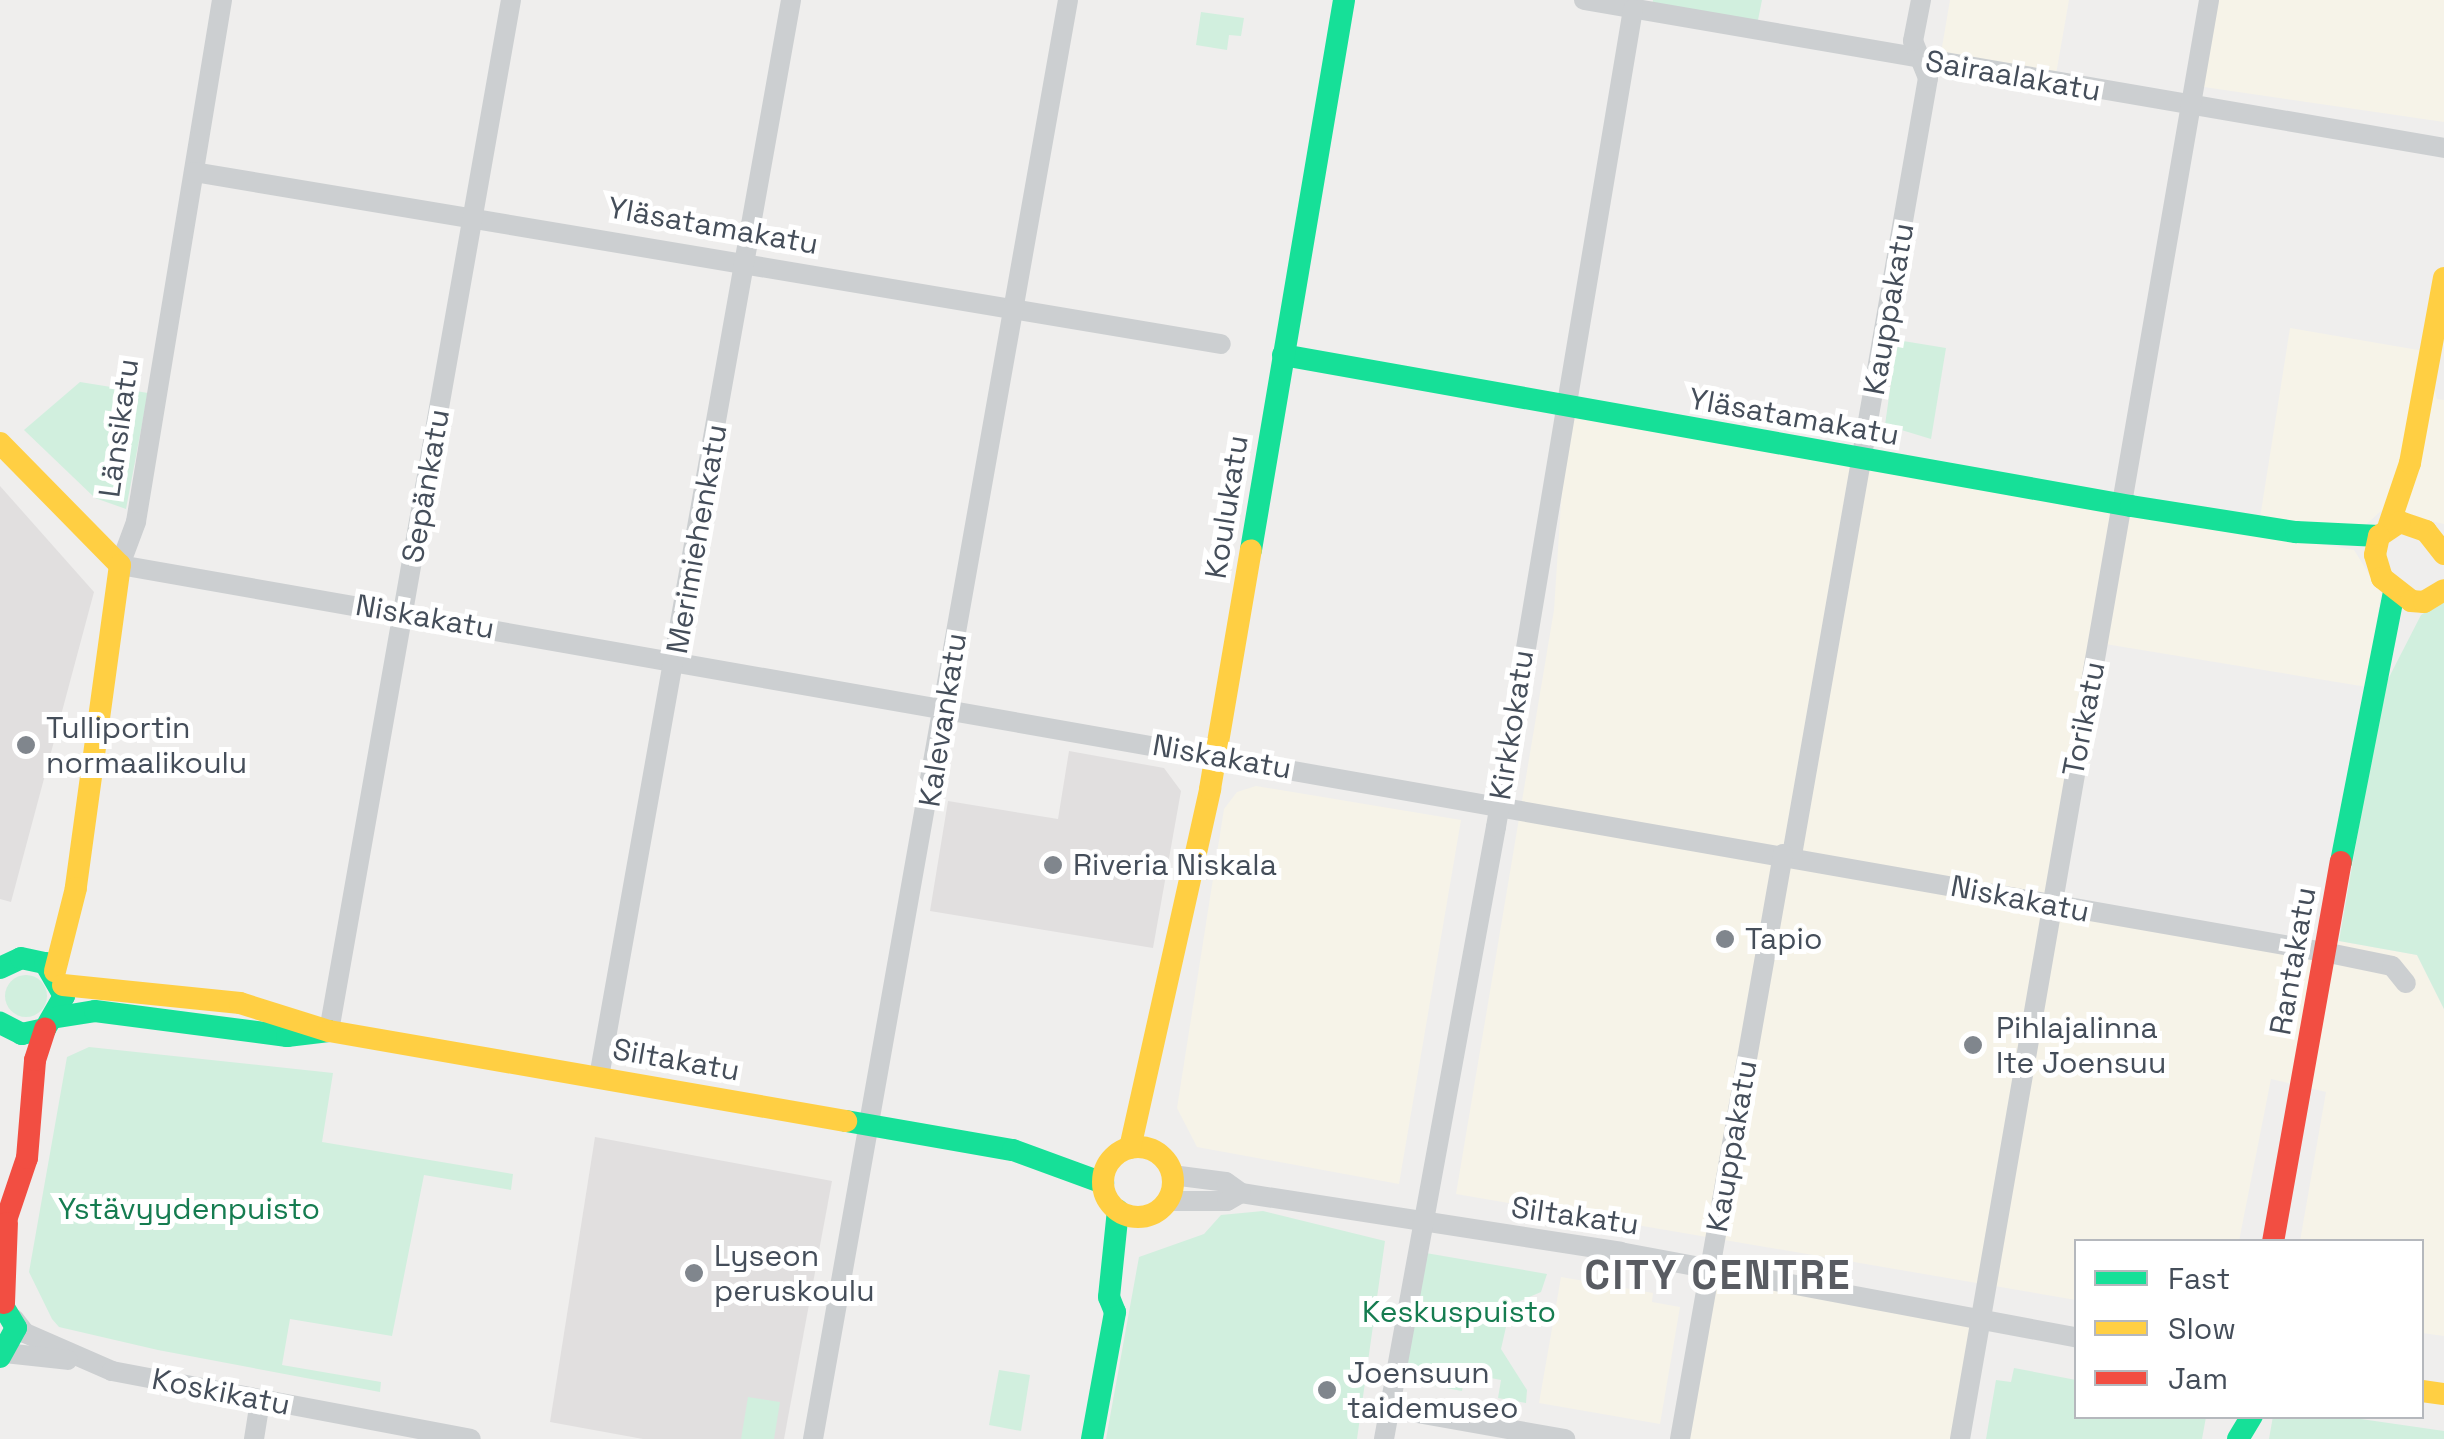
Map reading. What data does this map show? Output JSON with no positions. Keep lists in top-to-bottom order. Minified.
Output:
{"streets":{"main road":["Yläsatamakatu","Länsikatu","Koulukatu","Rantakatu","Siltakatu"],"street":["Sairaalakatu","Kauppakatu","Sepänkatu","Merimiehenkatu","Niskakatu","Torikatu","Kalevankatu","Kirkkokatu","Koskikatu"]},"crossings":[["Sairaalakatu","Kauppakatu"],["Sairaalakatu","Torikatu"],["Sairaalakatu","Kirkkokatu"],["Yläsatamakatu","Kauppakatu"],["Yläsatamakatu","Länsikatu"],["Yläsatamakatu","Sepänkatu"],["Yläsatamakatu","Koulukatu"],["Yläsatamakatu","Merimiehenkatu"],["Yläsatamakatu","Torikatu"],["Yläsatamakatu","Kalevankatu"],["Yläsatamakatu","Kirkkokatu"],["Kauppakatu","Niskakatu"],["Kauppakatu","Siltakatu"],["Länsikatu","Niskakatu"],["Länsikatu","Siltakatu"],["Sepänkatu","Niskakatu"],["Sepänkatu","Siltakatu"],["Koulukatu","Niskakatu"],["Koulukatu","Siltakatu"],["Merimiehenkatu","Niskakatu"],["Merimiehenkatu","Siltakatu"],["Niskakatu","Torikatu"],["Niskakatu","Kalevankatu"],["Niskakatu","Kirkkokatu"],["Niskakatu","Rantakatu"],["Torikatu","Siltakatu"],["Kalevankatu","Siltakatu"],["Kirkkokatu","Siltakatu"]],"districts":["CITY CENTRE"],"parks":["Ystävyydenpuisto","Keskuspuisto"],"places":["Tulliportin normaalikoulu","Riveria Niskala","Tapio","Pihlajalinna Ite Joensuu","Lyseon peruskoulu","Joensuun taidemuseo"],"legend":["Fast","Slow","Jam"]}
